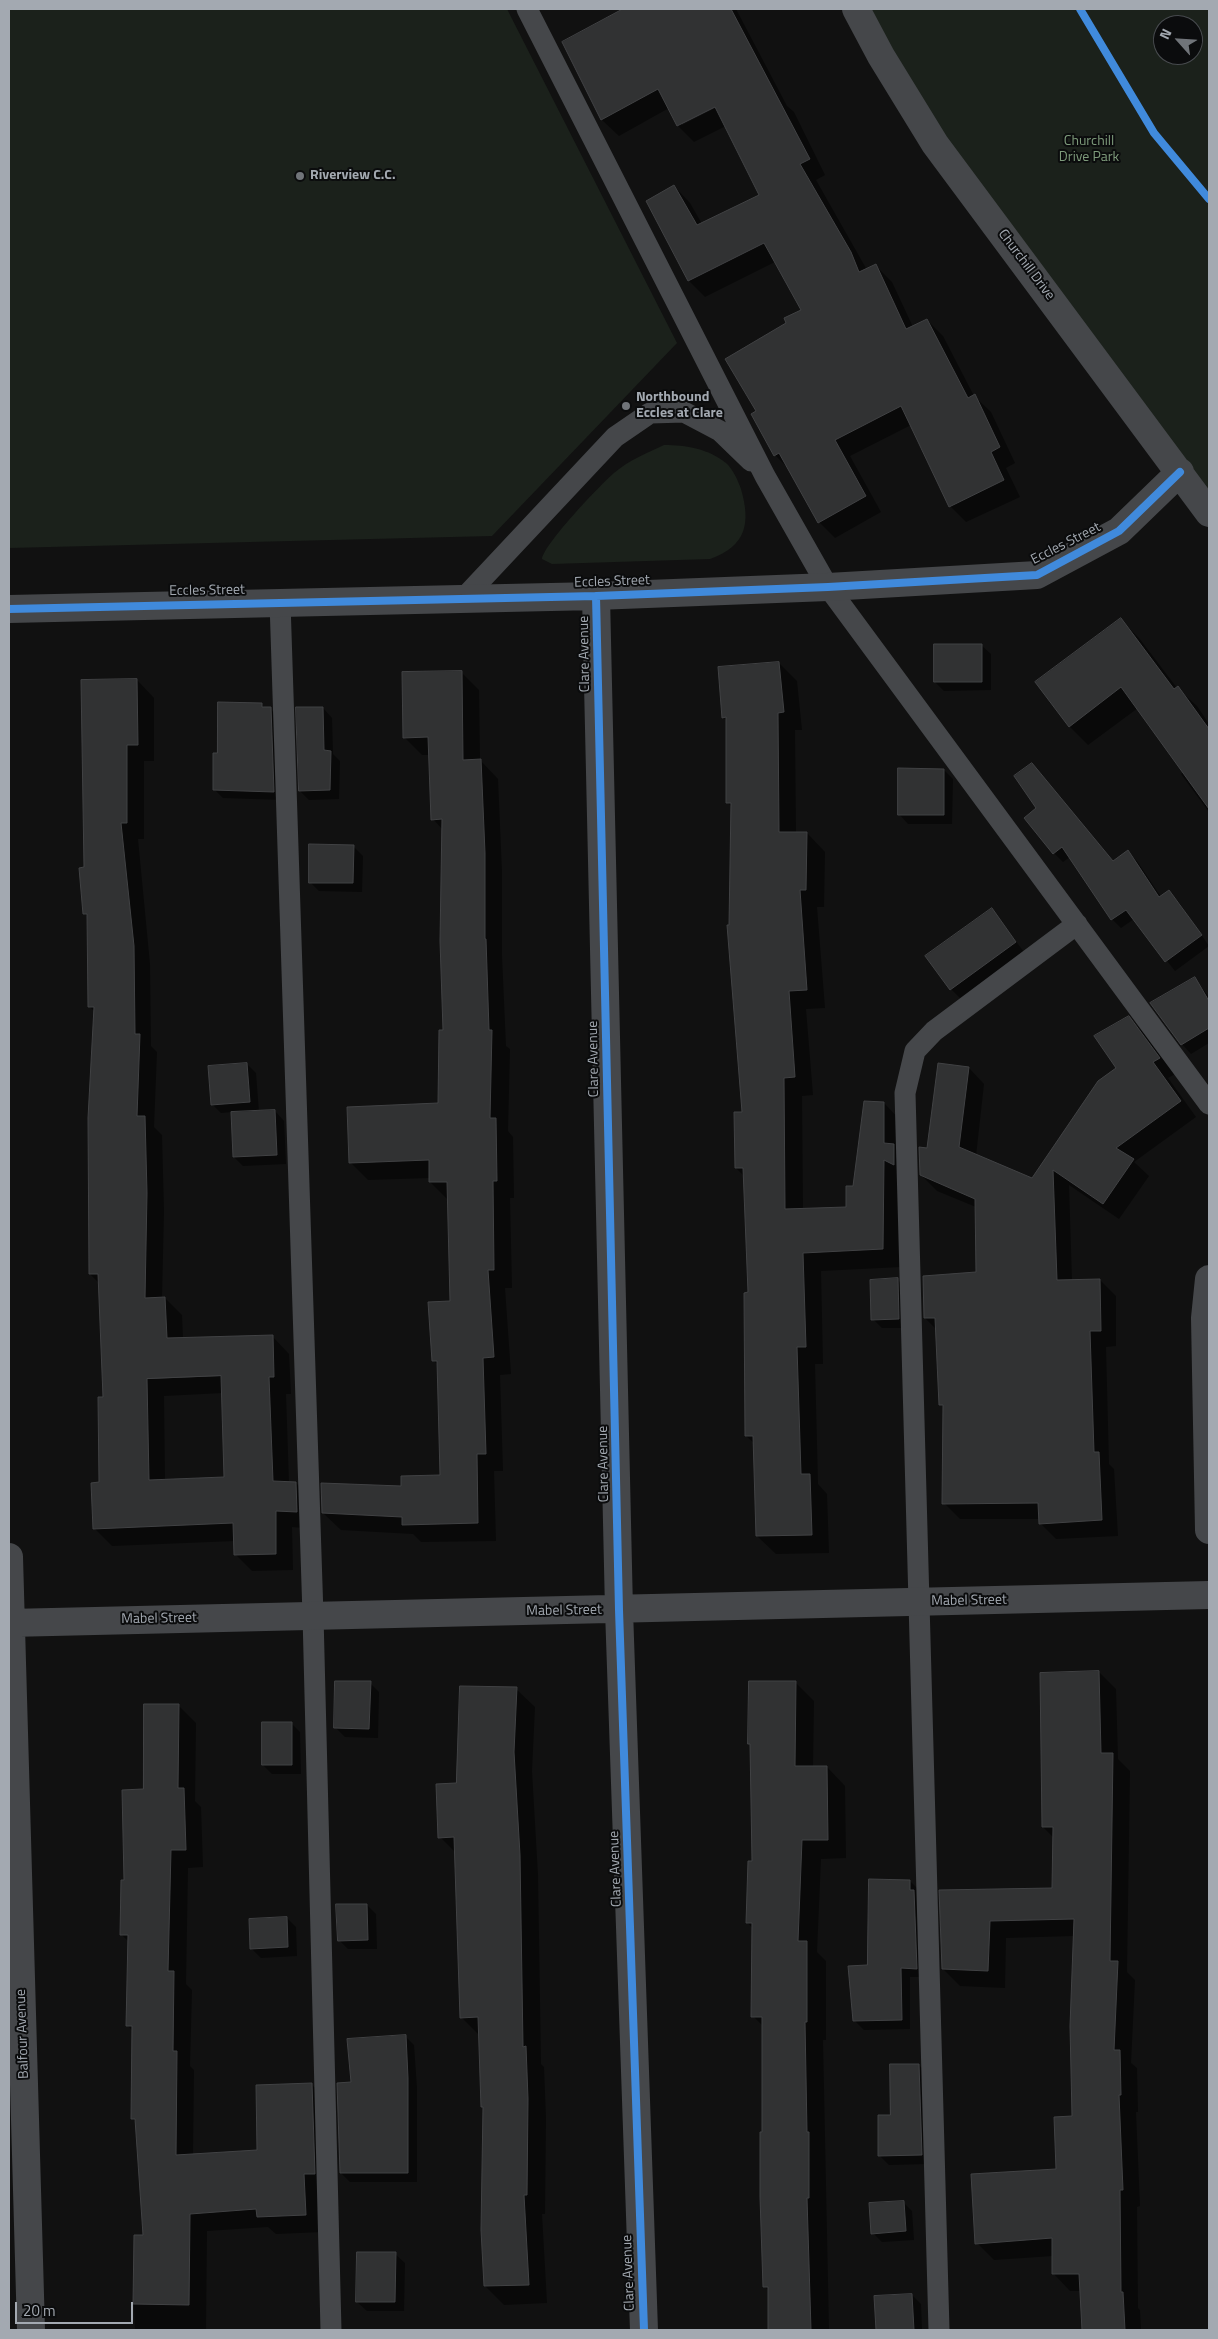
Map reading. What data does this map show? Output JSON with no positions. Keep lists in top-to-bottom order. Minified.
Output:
{"streets":{"street":["Churchill Drive","Eccles Street","Clare Avenue","Mabel Street","Balfour Avenue"]},"crossings":[["Churchill Drive","Eccles Street"],["Eccles Street","Clare Avenue"],["Clare Avenue","Mabel Street"],["Mabel Street","Balfour Avenue"]],"parks":["Churchill Drive Park"],"places":["Riverview C.C.","Northbound Eccles at Clare"],"scale_bar":"20 m","north":"top left"}
